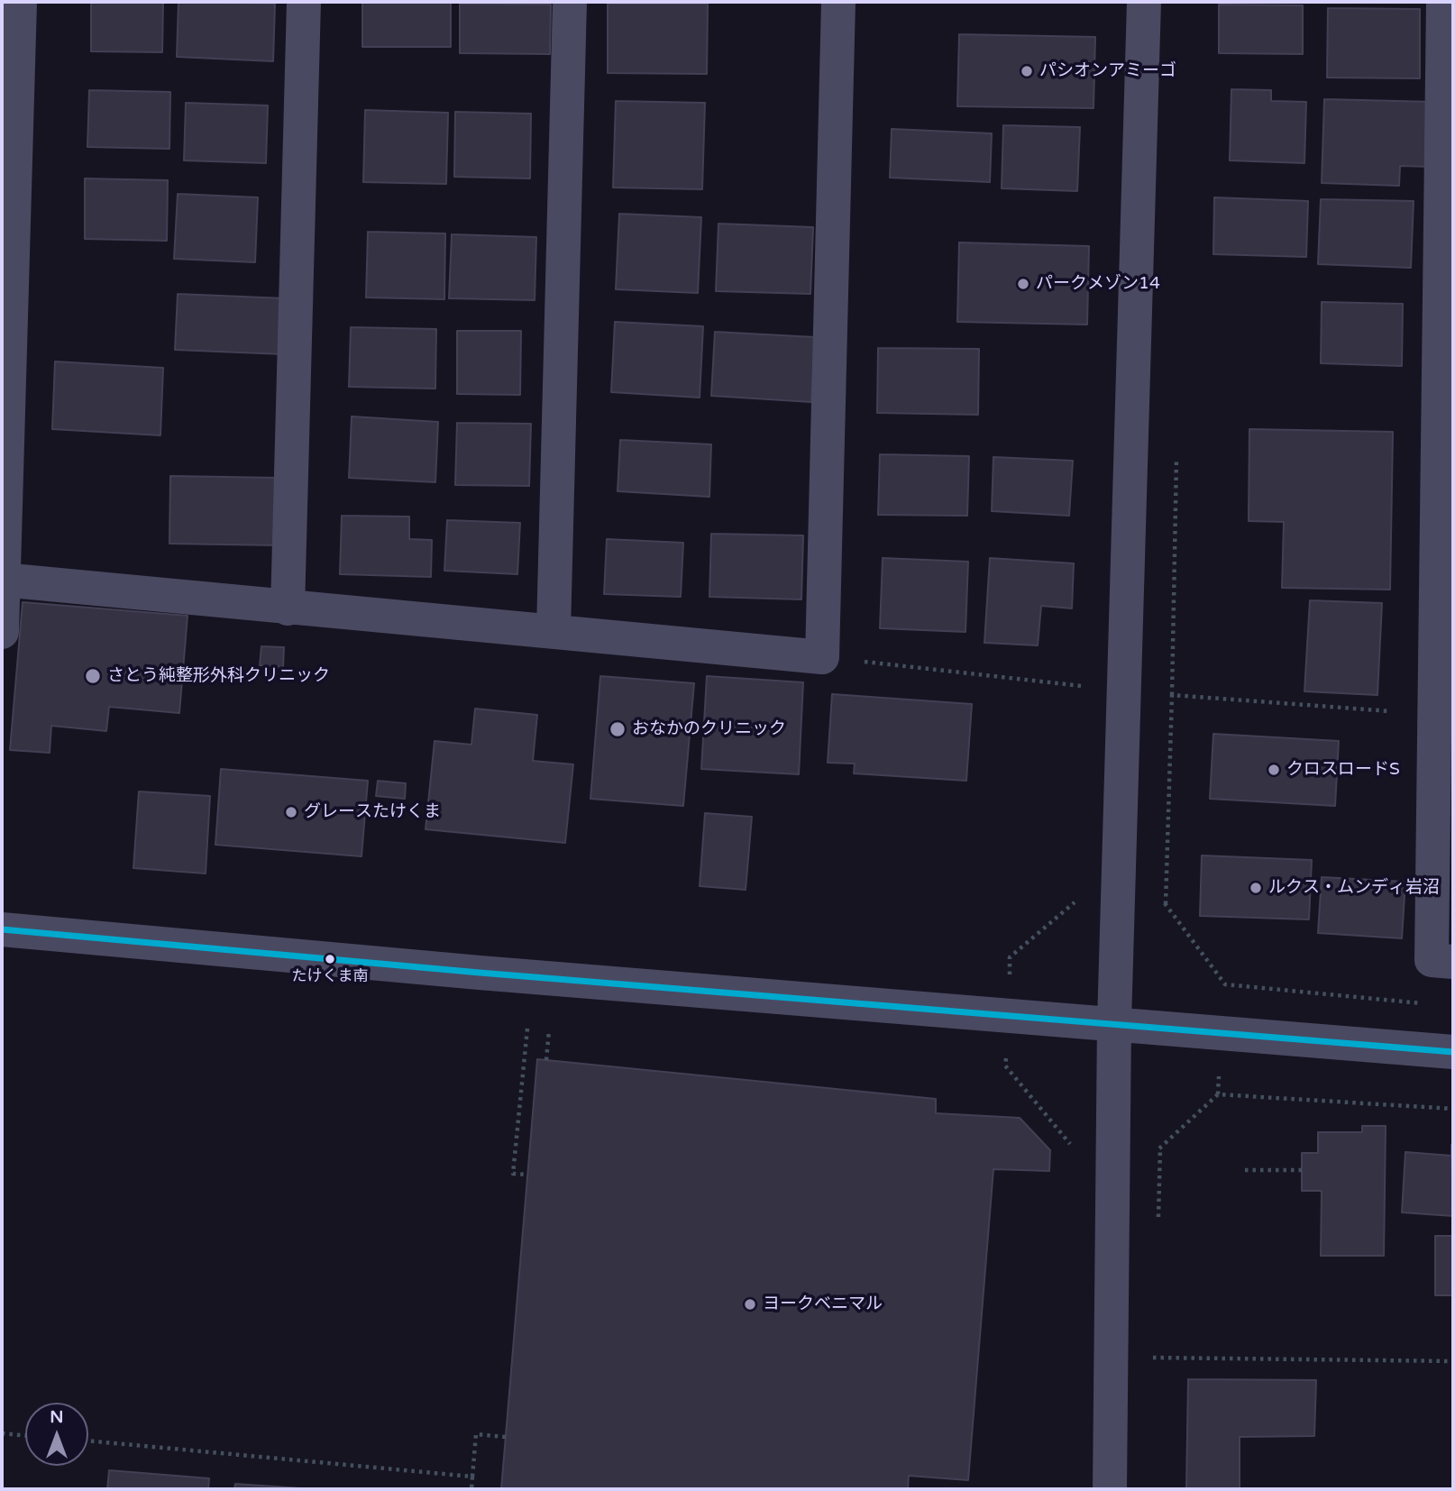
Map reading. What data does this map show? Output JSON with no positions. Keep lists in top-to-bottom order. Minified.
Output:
{"places":["パシオンアミーゴ","パークメゾン14","さとう純整形外科クリニック","おなかのクリニック","クロスロードS","グレースたけくま","ルクス・ムンディ岩沼","たけくま南","ヨークベニマル"],"north":"top"}
